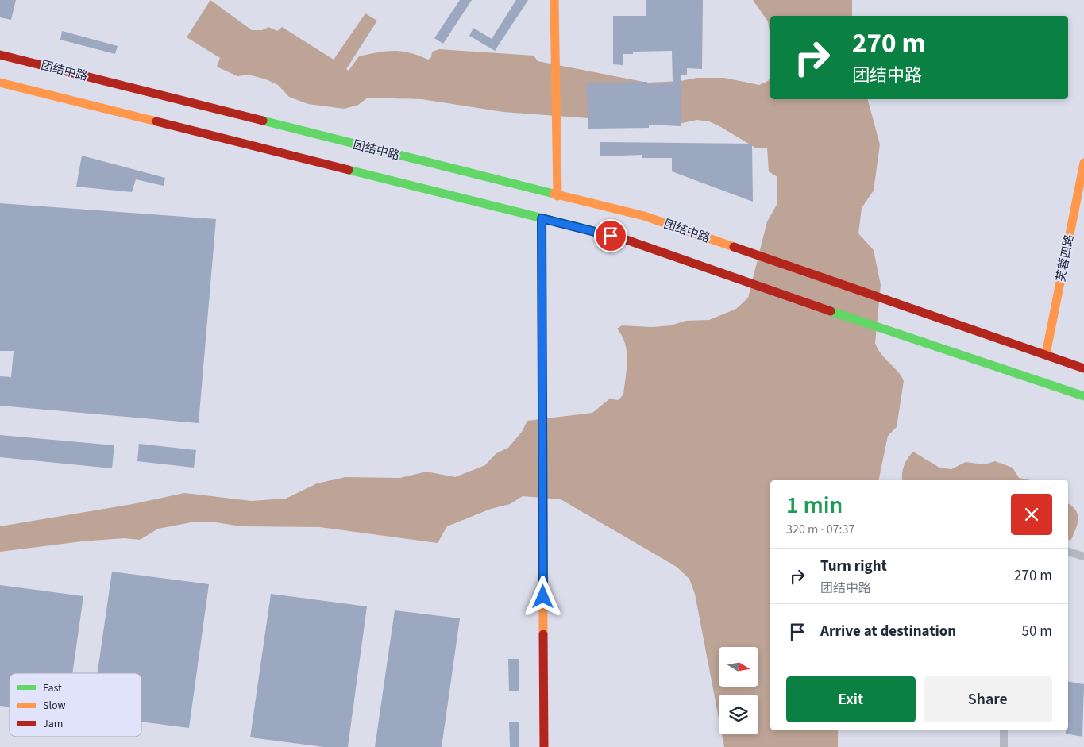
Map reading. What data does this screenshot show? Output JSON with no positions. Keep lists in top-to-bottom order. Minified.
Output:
{"streets":{"main road":["团结中路","芙蓉四路"]},"crossings":[["团结中路","芙蓉四路"]],"legend":["Fast","Slow","Jam"],"north":"right","page":{"turn":["270 m","团结中路"],"heading":["1 min","320 m · 07:37"],"list":[{"name":"Turn right","note":"团结中路","value":"270 m"},{"name":"Arrive at destination","value":"50 m"}],"buttons":["Exit","Share"]}}
